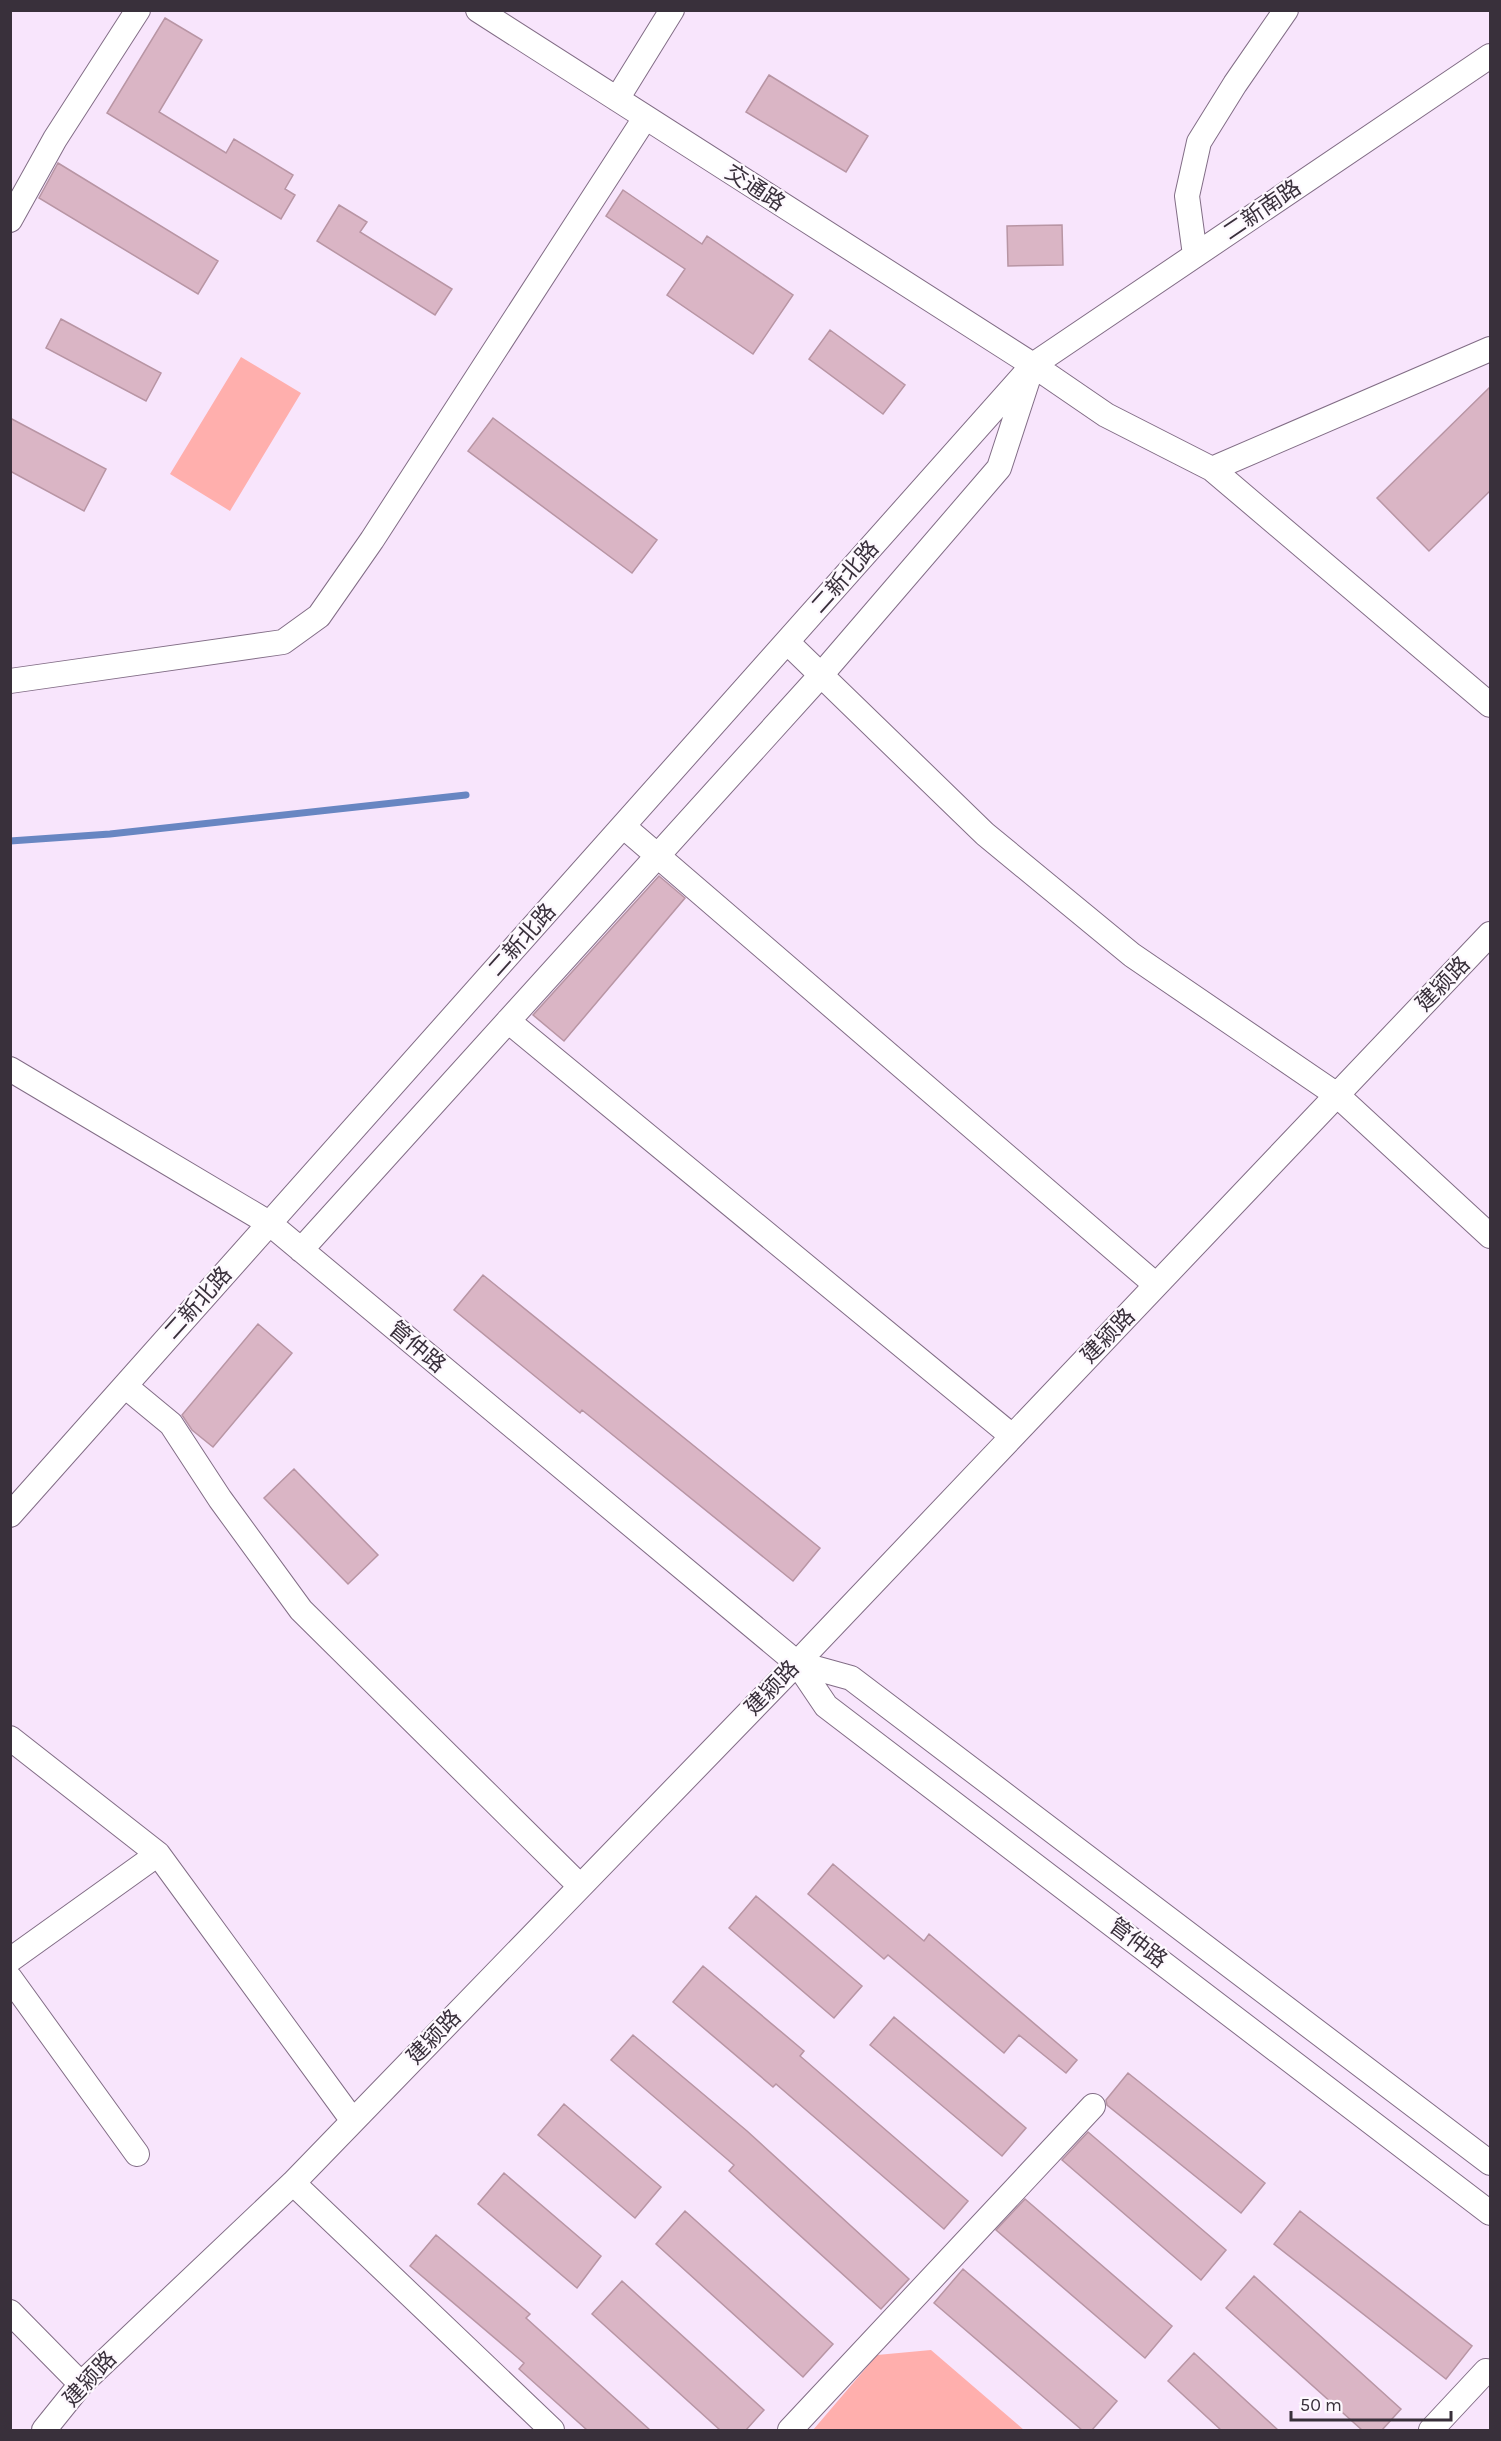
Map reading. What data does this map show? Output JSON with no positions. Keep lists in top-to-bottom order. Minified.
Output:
{"streets":{"street":["交通路","二新南路","二新北路","建颍路","管仲路"]},"crossings":[["交通路","二新南路"],["交通路","二新北路"],["二新南路","二新北路"],["二新北路","管仲路"],["建颍路","管仲路"]],"scale_bar":"50 m"}
